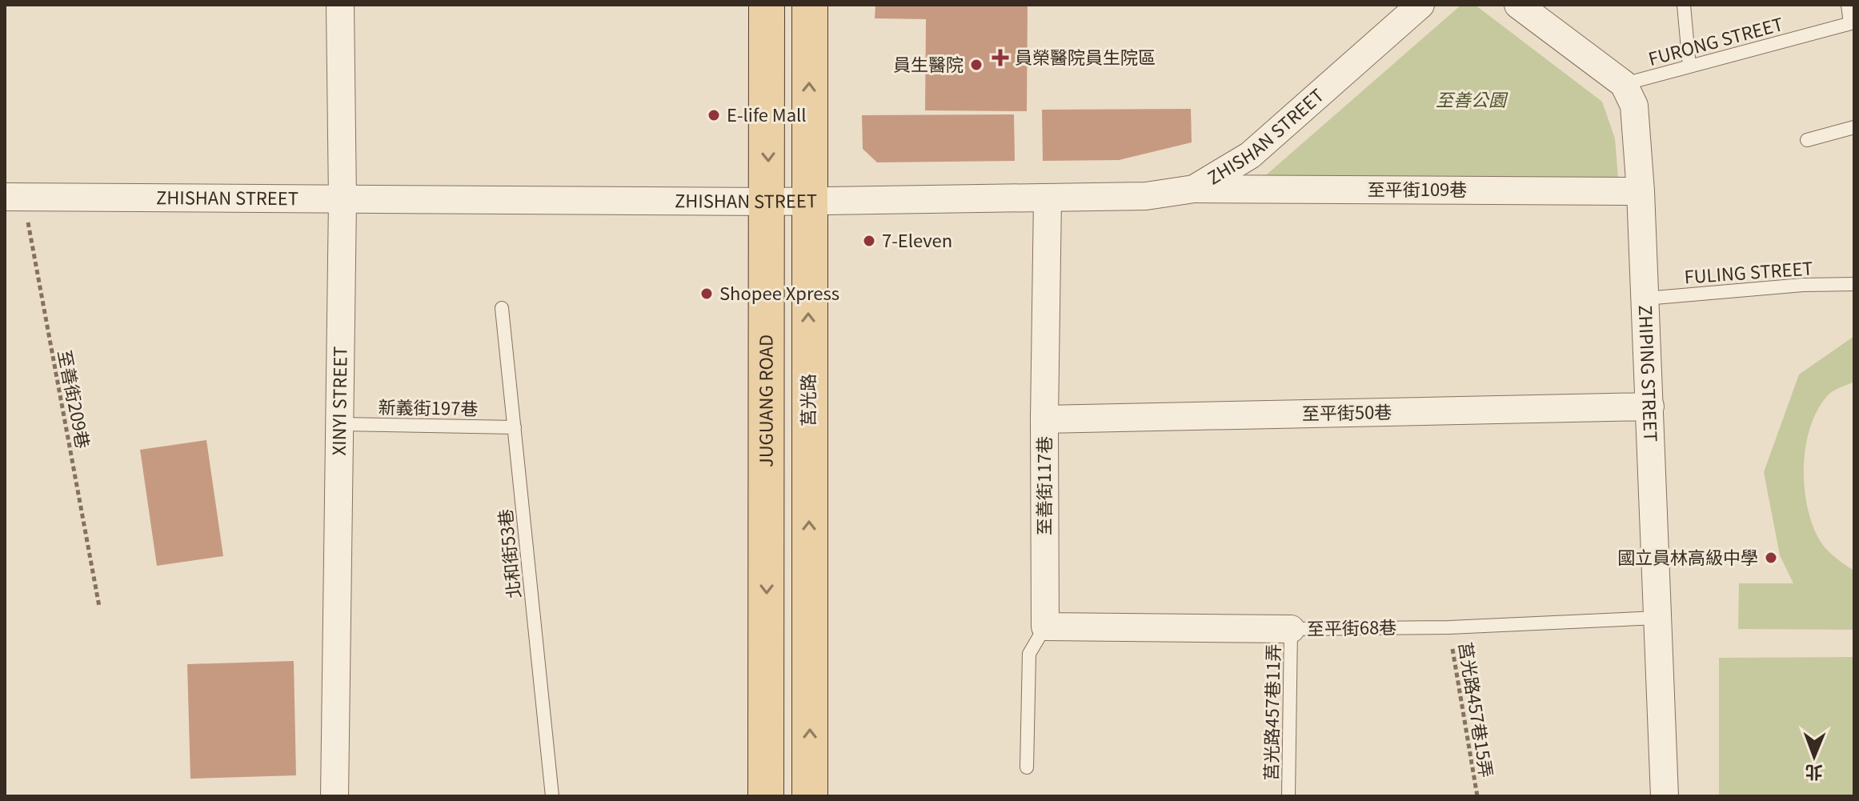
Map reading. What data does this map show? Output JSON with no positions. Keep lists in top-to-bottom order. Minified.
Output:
{"streets":{"main road":["JUGUANG ROAD","莒光路"],"street":["ZHISHAN STREET","至平街109巷","ZHIPING STREET","XINYI STREET","至平街50巷","至善街117巷","至平街68巷"],"lane":["FURONG STREET","FULING STREET","新義街197巷","北和街53巷","莒光路457巷11弄"],"path":["至善街209巷","莒光路457巷15弄"]},"crossings":[["FURONG STREET","ZHIPING STREET"],["ZHISHAN STREET","至平街109巷"],["ZHISHAN STREET","至善街209巷"],["ZHISHAN STREET","JUGUANG ROAD"],["ZHISHAN STREET","莒光路"],["ZHISHAN STREET","XINYI STREET"],["ZHISHAN STREET","至善街117巷"],["至平街109巷","ZHIPING STREET"],["FULING STREET","ZHIPING STREET"],["ZHIPING STREET","至平街50巷"],["ZHIPING STREET","至平街68巷"],["XINYI STREET","新義街197巷"],["新義街197巷","北和街53巷"],["至平街50巷","至善街117巷"],["至善街117巷","至平街68巷"],["至平街68巷","莒光路457巷15弄"],["至平街68巷","莒光路457巷11弄"]],"one_way":["JUGUANG ROAD","莒光路"],"parks":["至善公園"],"places":{"health":["員榮醫院員生院區"],"other":["員生醫院","E-life Mall","7-Eleven","Shopee Xpress","國立員林高級中學"]},"north":"bottom"}
